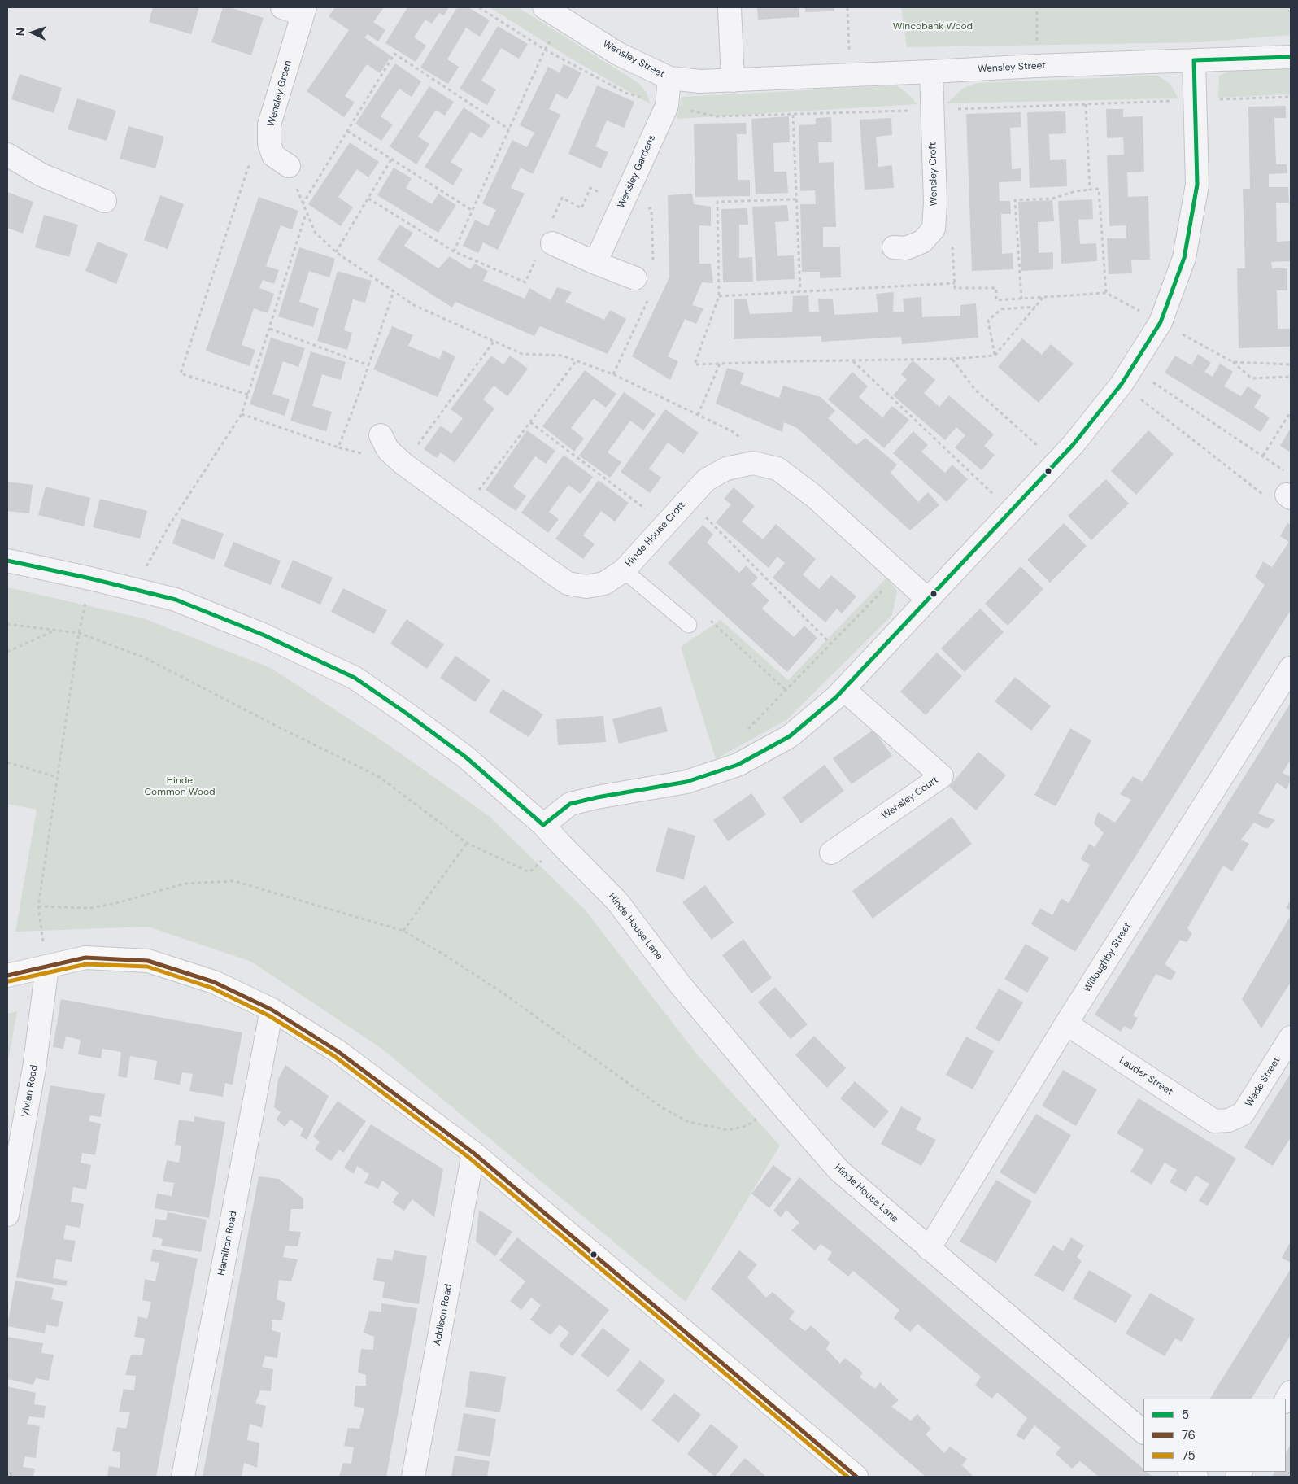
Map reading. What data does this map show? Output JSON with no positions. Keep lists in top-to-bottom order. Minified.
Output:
{"streets":{"street":["Wensley Street","Wensley Green","Wensley Gardens","Wensley Croft","Hinde House Croft","Wensley Court","Hinde House Lane","Willoughby Street","Lauder Street","Wade Street","Vivian Road","Hamilton Road","Addison Road"]},"crossings":[["Wensley Street","Wensley Gardens"],["Wensley Street","Wensley Croft"],["Hinde House Lane","Willoughby Street"],["Willoughby Street","Lauder Street"],["Lauder Street","Wade Street"]],"parks":["Wincobank Wood","Hinde Common Wood"],"lines":["transit line 5","transit line 76","transit line 75"],"legend":["5","76","75"],"north":"left"}
